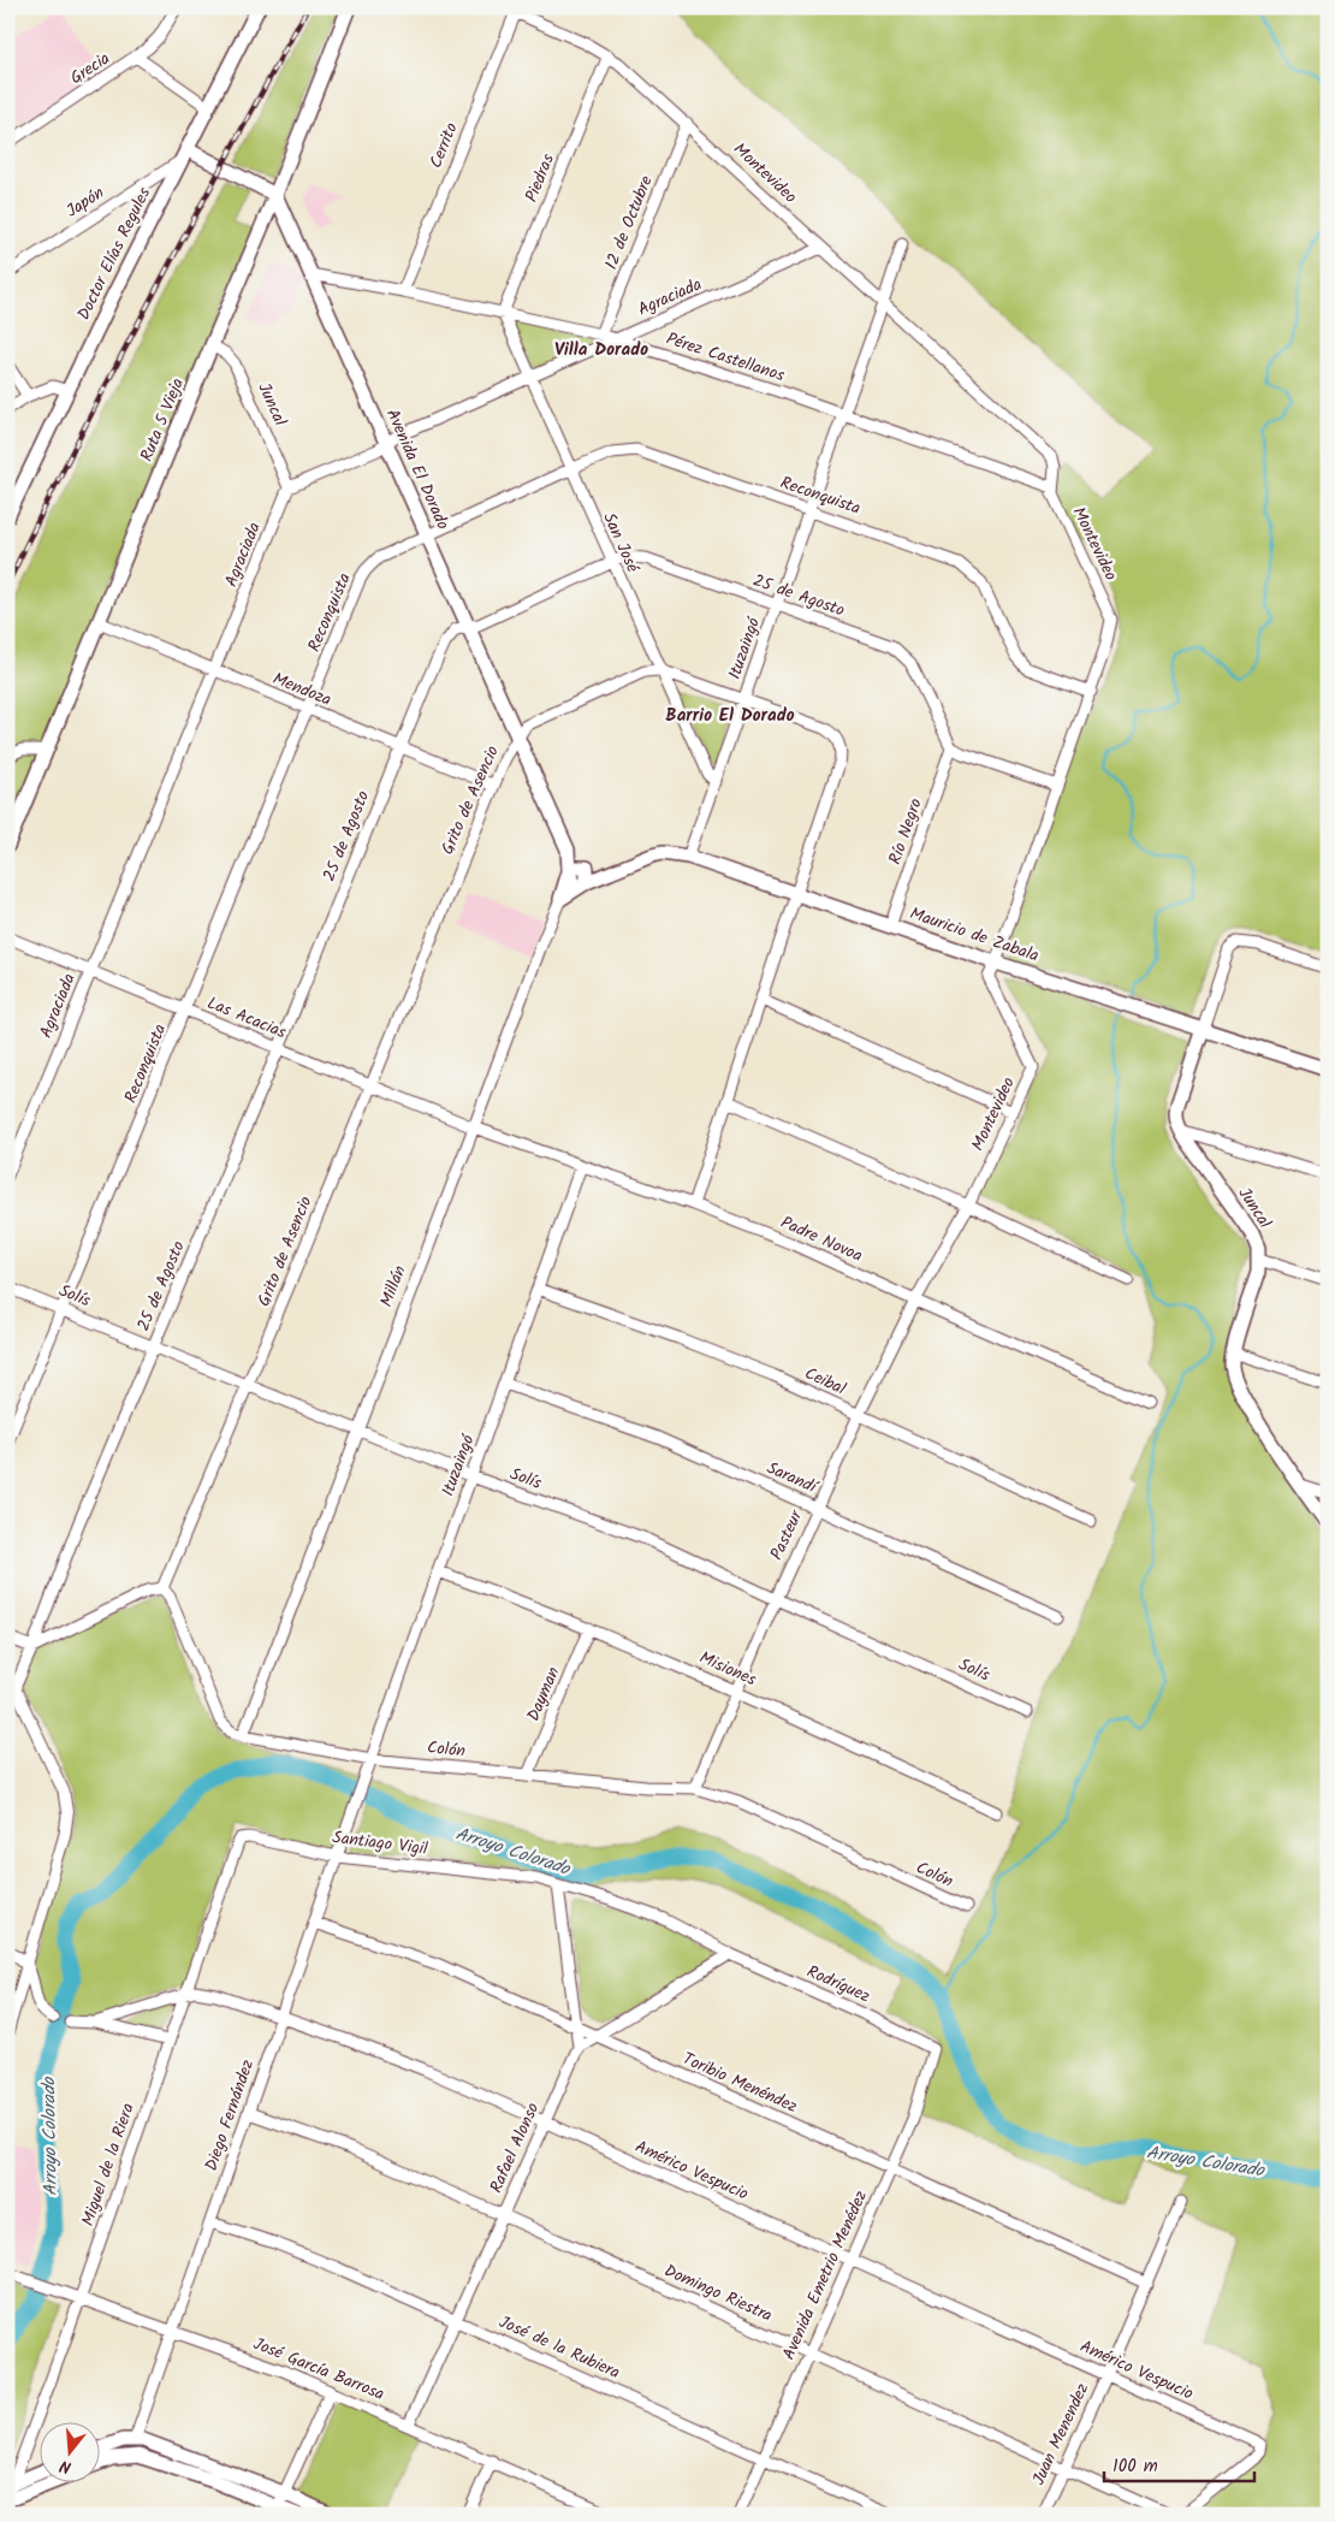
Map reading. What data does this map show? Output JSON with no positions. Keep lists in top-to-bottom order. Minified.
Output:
{"streets":{"street":["Grecia","Cerrito","Montevideo","Piedras","Japón","12 de Octubre","Doctor Elías Regules","Agraciada","Pérez Castellanos","Juncal","Ruta 5 Vieja","Avenida El Dorado","Reconquista","San José","25 de Agosto","Ituzaingó","Mendoza","Grito de Asencio","Río Negro","Mauricio de Zabala","Las Acacias","Padre Novoa","Millán","Solís","Ceibal","Sarandí","Pasteur","Misiones","Dayman","Colón","Santiago Vigil","Rodríguez","Toribio Menéndez","Diego Fernández","Rafael Alonso","Miguel de la Riera","Américo Vespucio","Avenida Emetrio Menédez","Domingo Riestra","José de la Rubiera","José García Barrosa","Juan Menendez"]},"crossings":[["Cerrito","Montevideo"],["Cerrito","Pérez Castellanos"],["Montevideo","Piedras"],["Montevideo","12 de Octubre"],["Montevideo","Agraciada"],["Montevideo","Pérez Castellanos"],["Montevideo","Reconquista"],["Montevideo","Ituzaingó"],["Montevideo","Mauricio de Zabala"],["Montevideo","Padre Novoa"],["Montevideo","Pasteur"],["Piedras","Pérez Castellanos"],["Piedras","San José"],["Japón","Doctor Elías Regules"],["12 de Octubre","Pérez Castellanos"],["Agraciada","Pérez Castellanos"],["Agraciada","Juncal"],["Agraciada","Avenida El Dorado"],["Agraciada","San José"],["Agraciada","Mendoza"],["Agraciada","Las Acacias"],["Pérez Castellanos","Avenida El Dorado"],["Pérez Castellanos","San José"],["Pérez Castellanos","Ituzaingó"],["Juncal","Ruta 5 Vieja"],["Ruta 5 Vieja","Avenida El Dorado"],["Ruta 5 Vieja","Mendoza"],["Avenida El Dorado","Reconquista"],["Avenida El Dorado","25 de Agosto"],["Avenida El Dorado","Grito de Asencio"],["Avenida El Dorado","Millán"],["Reconquista","San José"],["Reconquista","Ituzaingó"],["Reconquista","Mendoza"],["Reconquista","Las Acacias"],["Reconquista","Solís"],["San José","25 de Agosto"],["San José","Ituzaingó"],["San José","Grito de Asencio"],["25 de Agosto","Ituzaingó"],["25 de Agosto","Mendoza"],["25 de Agosto","Río Negro"],["25 de Agosto","Las Acacias"],["25 de Agosto","Solís"],["Ituzaingó","Mauricio de Zabala"],["Ituzaingó","Padre Novoa"],["Ituzaingó","Solís"],["Ituzaingó","Ceibal"],["Ituzaingó","Sarandí"],["Ituzaingó","Misiones"],["Ituzaingó","Colón"],["Ituzaingó","Diego Fernández"],["Mendoza","Grito de Asencio"],["Grito de Asencio","Las Acacias"],["Grito de Asencio","Solís"],["Grito de Asencio","Colón"],["Río Negro","Mauricio de Zabala"],["Mauricio de Zabala","Millán"],["Las Acacias","Padre Novoa"],["Las Acacias","Millán"],["Padre Novoa","Millán"],["Padre Novoa","Pasteur"],["Millán","Solís"],["Millán","Colón"],["Solís","Pasteur"],["Ceibal","Pasteur"],["Sarandí","Pasteur"],["Pasteur","Misiones"],["Pasteur","Colón"],["Misiones","Dayman"],["Dayman","Colón"],["Santiago Vigil","Rodríguez"],["Santiago Vigil","Diego Fernández"],["Santiago Vigil","Miguel de la Riera"],["Rodríguez","Avenida Emetrio Menédez"],["Toribio Menéndez","Diego Fernández"],["Toribio Menéndez","Avenida Emetrio Menédez"],["Toribio Menéndez","Juan Menendez"],["Diego Fernández","Américo Vespucio"],["Diego Fernández","Domingo Riestra"],["Diego Fernández","José de la Rubiera"],["Diego Fernández","José García Barrosa"],["Rafael Alonso","Américo Vespucio"],["Rafael Alonso","Domingo Riestra"],["Rafael Alonso","José de la Rubiera"],["Rafael Alonso","José García Barrosa"],["Miguel de la Riera","Américo Vespucio"],["Miguel de la Riera","José García Barrosa"],["Américo Vespucio","Avenida Emetrio Menédez"],["Américo Vespucio","Juan Menendez"],["Avenida Emetrio Menédez","Domingo Riestra"],["Avenida Emetrio Menédez","José de la Rubiera"],["Domingo Riestra","Juan Menendez"]],"districts":["Villa Dorado","Barrio El Dorado"],"water":["Arroyo Colorado"],"scale_bar":"100 m","north":"bottom"}
